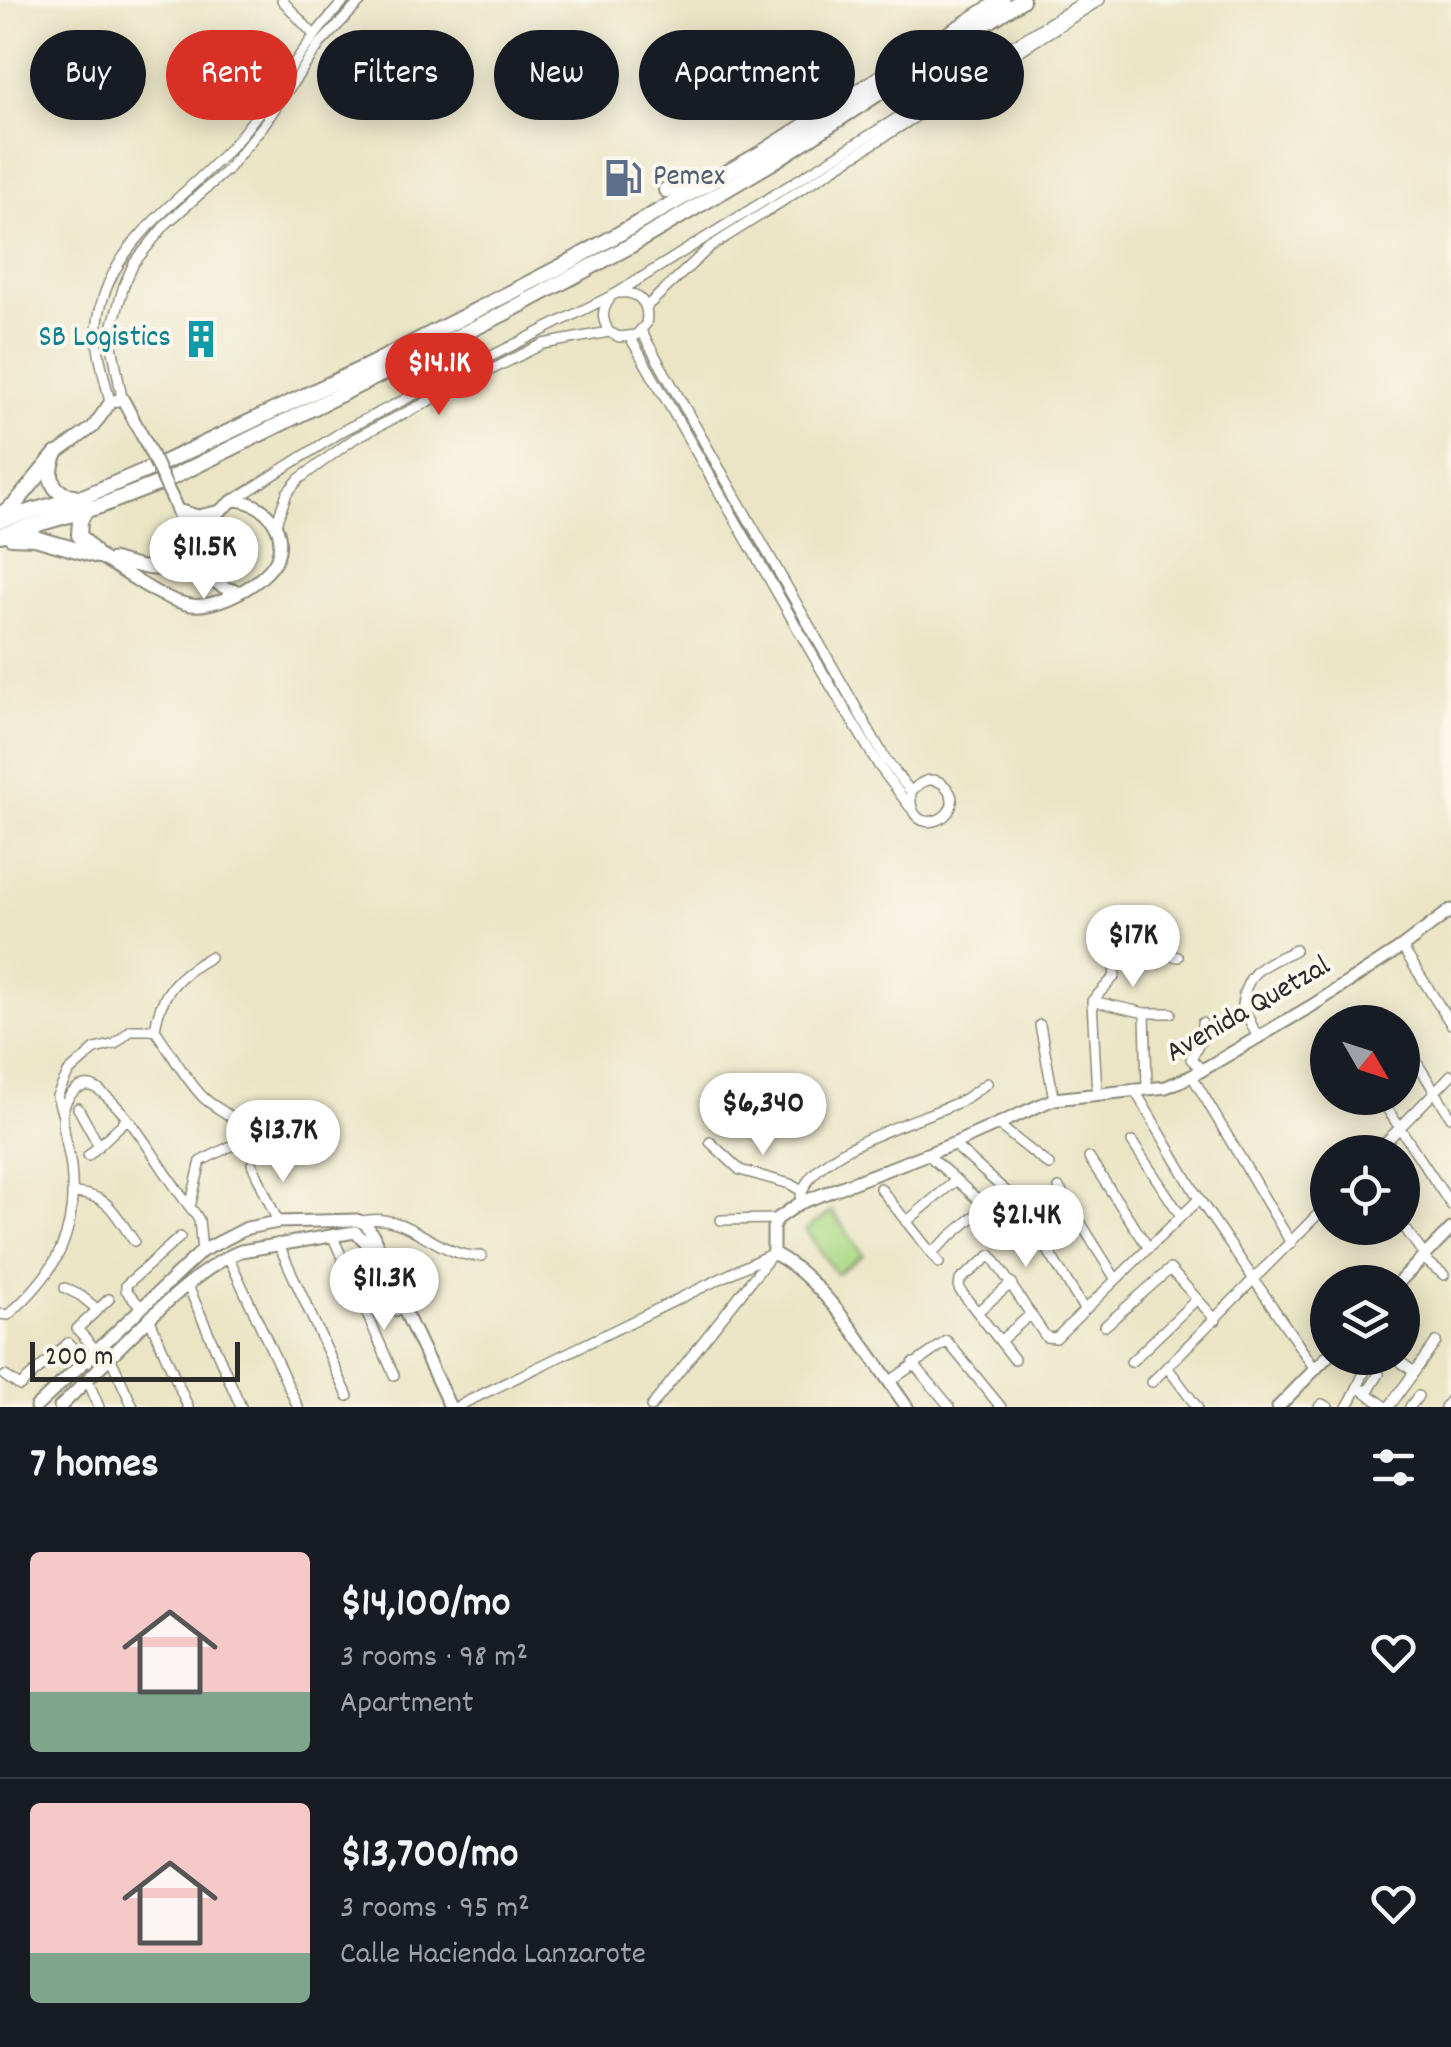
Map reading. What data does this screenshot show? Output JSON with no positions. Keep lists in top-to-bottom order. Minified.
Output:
{"streets":{"main road":["Avenida Quetzal"]},"places":{"fuel station":["Pemex"],"building":["SB Logistics"]},"scale_bar":"200 m","north":"bottom right","page":{"chip":["Buy","Rent","Filters","New","Apartment","House"],"price":["$14.1K","$11.5K","$17K","$6,340","$13.7K","$21.4K","$11.3K"],"scale":"200 m","heading":"7 homes","list":[{"name":"$14,100/mo","note":"3 rooms · 98 m² · Apartment"},{"name":"$13,700/mo","note":"3 rooms · 95 m² · Calle Hacienda Lanzarote"}]}}
